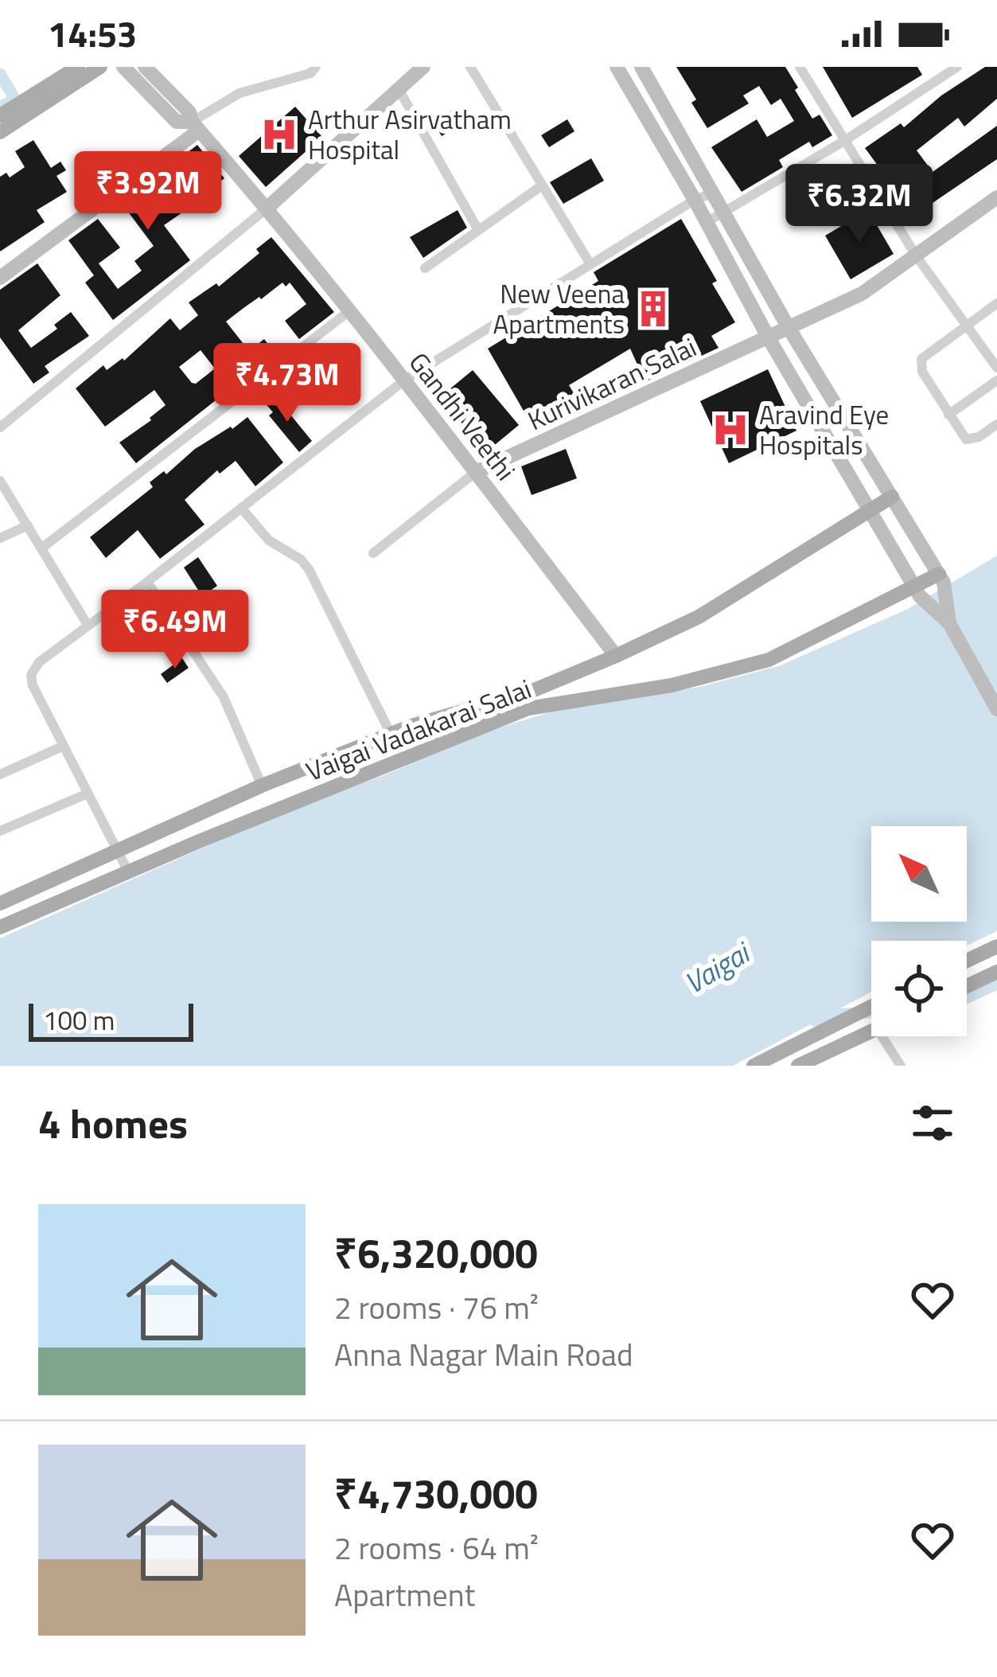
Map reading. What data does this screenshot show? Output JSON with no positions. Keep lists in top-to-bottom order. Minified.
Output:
{"streets":{"main road":["Vaigai Vadakarai Salai"],"street":["Kurivikaran Salai","Gandhi Veethi"]},"crossings":[["Kurivikaran Salai","Gandhi Veethi"],["Gandhi Veethi","Vaigai Vadakarai Salai"]],"water":["Vaigai"],"places":{"hospital":["Arthur Asirvatham Hospital","Aravind Eye Hospitals"],"building":["New Veena Apartments"]},"scale_bar":"100 m","north":"top left","page":{"status":"14:53","price":["₹3.92M","₹6.32M","₹4.73M","₹6.49M"],"scale":"100 m","heading":"4 homes","list":[{"name":"₹6,320,000","note":"2 rooms · 76 m² · Anna Nagar Main Road"},{"name":"₹4,730,000","note":"2 rooms · 64 m² · Apartment"}]}}
